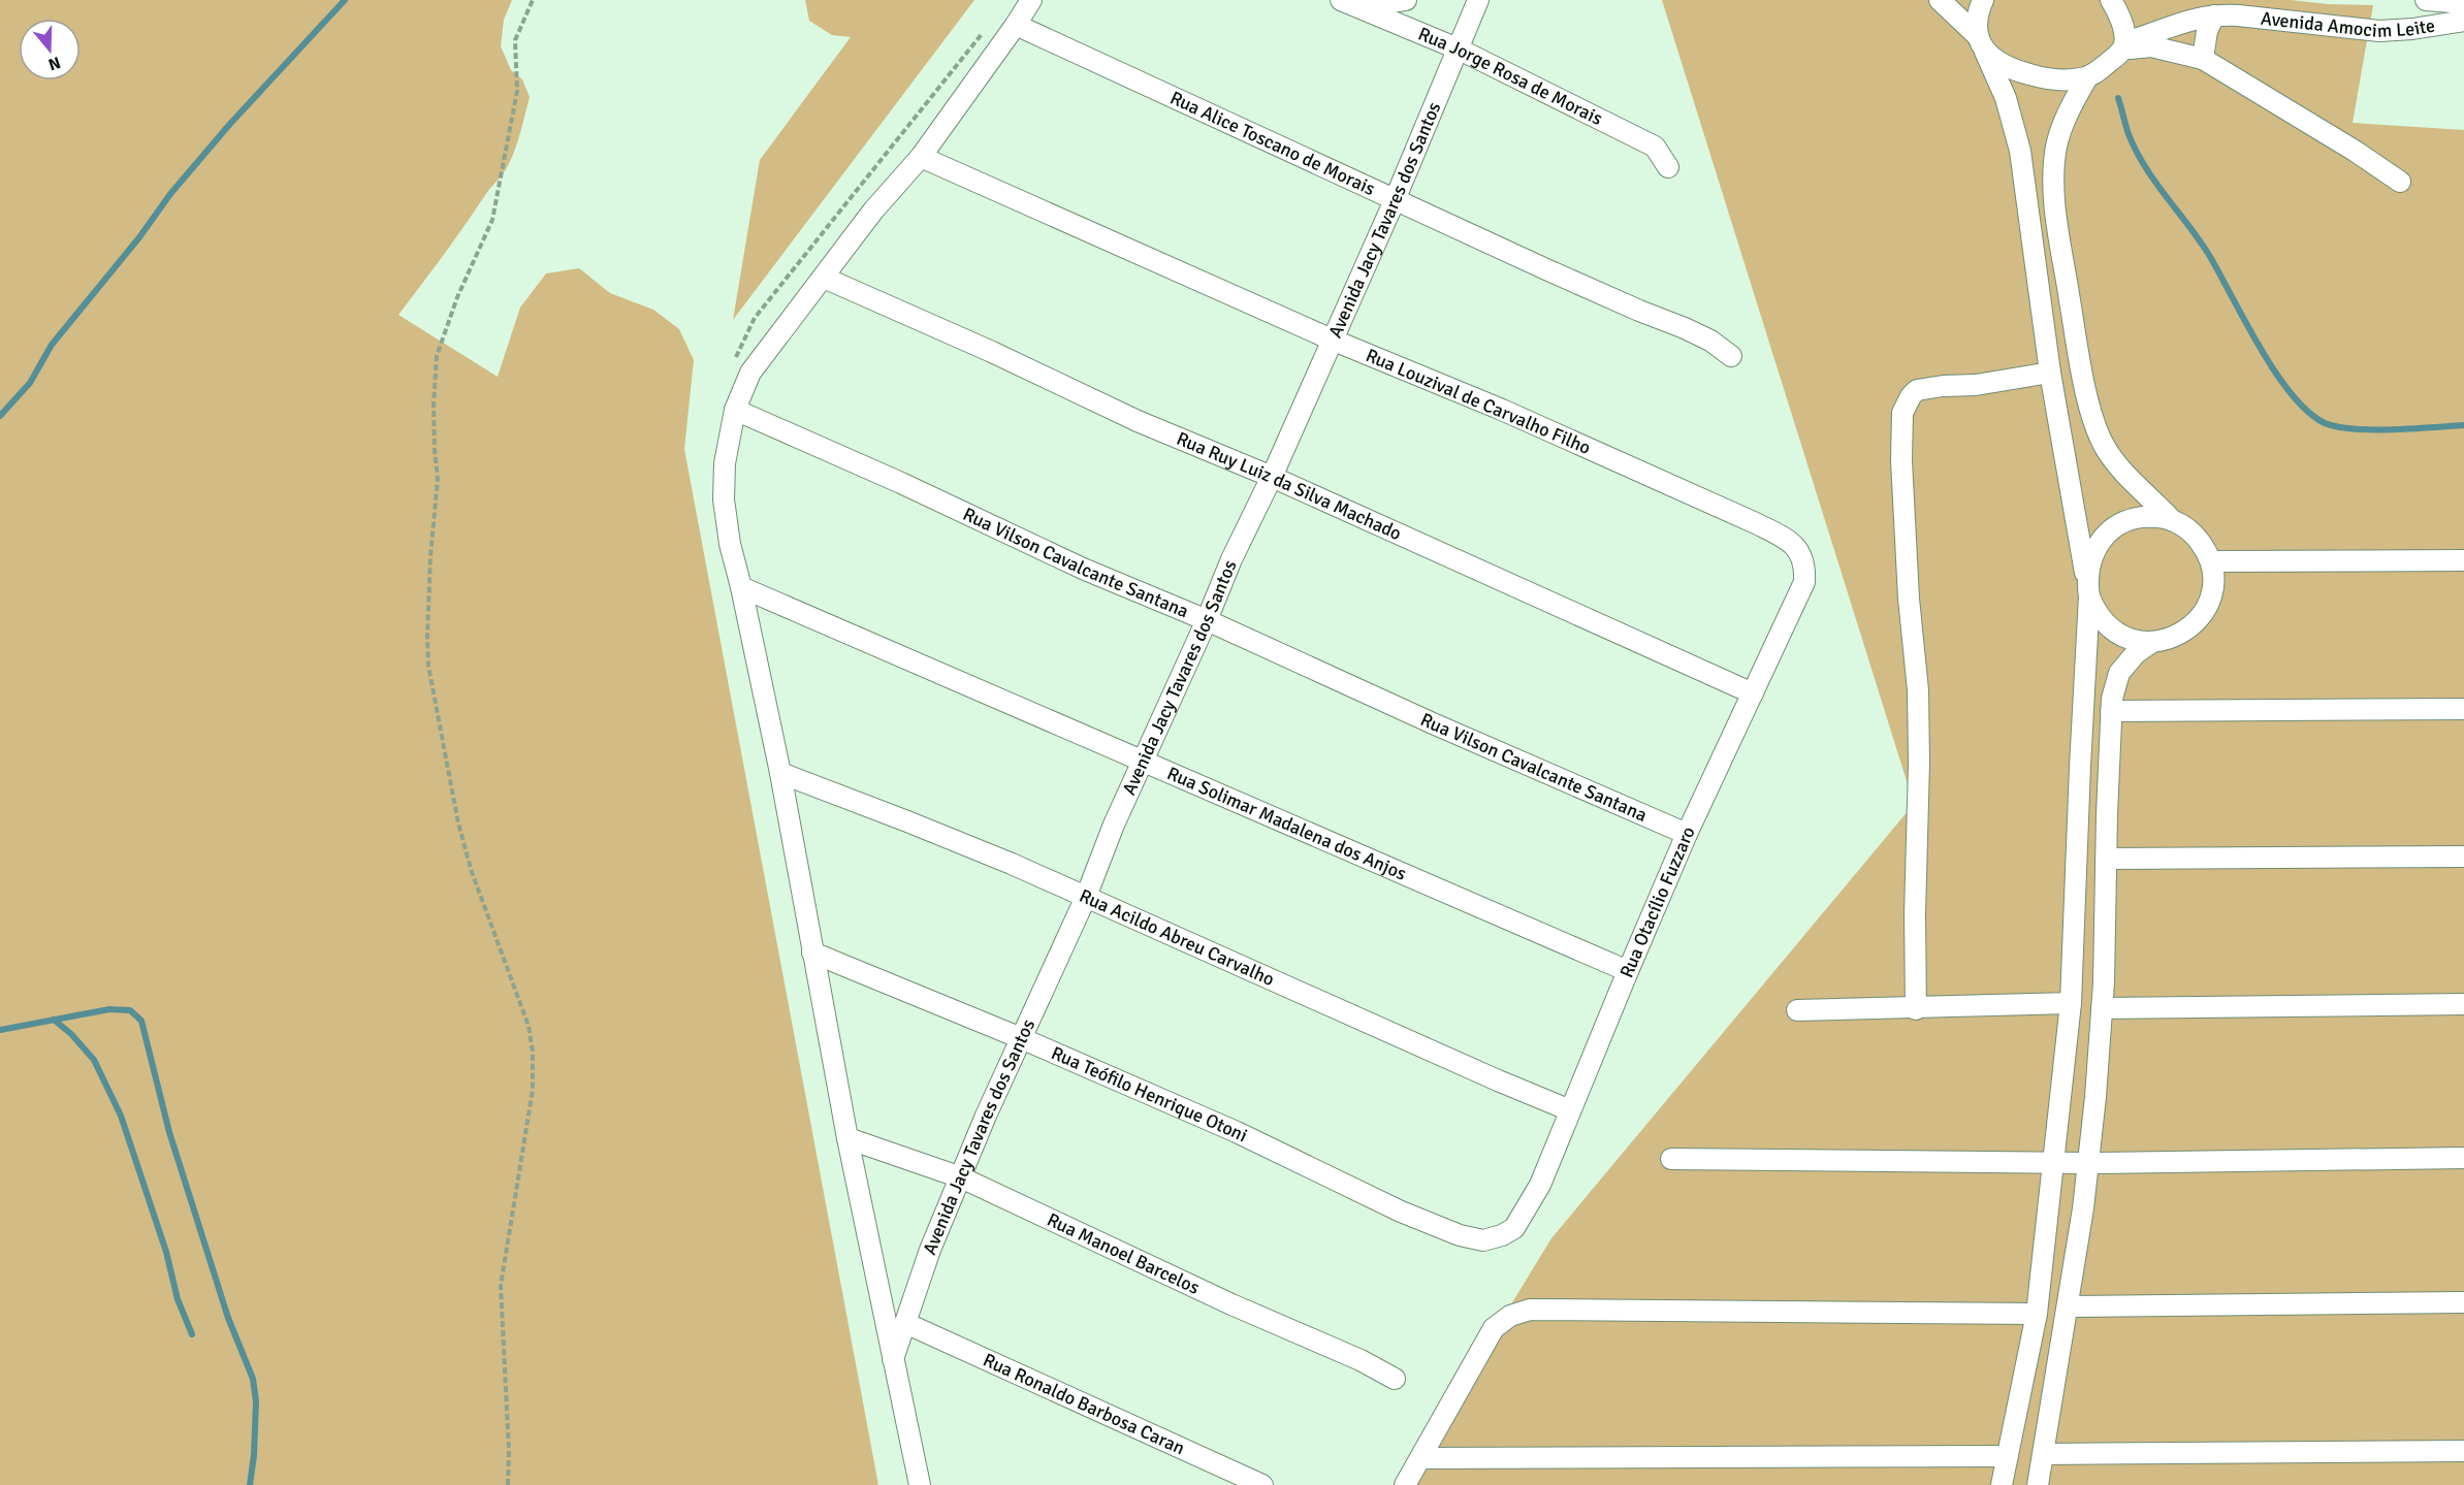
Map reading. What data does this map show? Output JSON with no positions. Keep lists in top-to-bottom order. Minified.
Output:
{"streets":{"street":["Avenida Amocim Leite","Rua Jorge Rosa de Morais","Rua Alice Toscano de Morais","Avenida Jacy Tavares dos Santos","Rua Louzival de Carvalho Filho","Rua Ruy Luiz da Silva Machado","Rua Vilson Cavalcante Santana","Rua Solimar Madalena dos Anjos","Rua Otacílio Fuzzaro","Rua Acildo Abreu Carvalho","Rua Teófilo Henrique Otoni","Rua Manoel Barcelos","Rua Ronaldo Barbosa Caran"]},"crossings":[["Rua Jorge Rosa de Morais","Avenida Jacy Tavares dos Santos"],["Rua Alice Toscano de Morais","Avenida Jacy Tavares dos Santos"],["Avenida Jacy Tavares dos Santos","Rua Louzival de Carvalho Filho"],["Avenida Jacy Tavares dos Santos","Rua Ruy Luiz da Silva Machado"],["Avenida Jacy Tavares dos Santos","Rua Vilson Cavalcante Santana"],["Avenida Jacy Tavares dos Santos","Rua Solimar Madalena dos Anjos"],["Avenida Jacy Tavares dos Santos","Rua Acildo Abreu Carvalho"],["Avenida Jacy Tavares dos Santos","Rua Teófilo Henrique Otoni"],["Avenida Jacy Tavares dos Santos","Rua Manoel Barcelos"],["Avenida Jacy Tavares dos Santos","Rua Ronaldo Barbosa Caran"],["Rua Louzival de Carvalho Filho","Rua Otacílio Fuzzaro"],["Rua Ruy Luiz da Silva Machado","Rua Otacílio Fuzzaro"],["Rua Vilson Cavalcante Santana","Rua Otacílio Fuzzaro"],["Rua Solimar Madalena dos Anjos","Rua Otacílio Fuzzaro"],["Rua Otacílio Fuzzaro","Rua Acildo Abreu Carvalho"],["Rua Otacílio Fuzzaro","Rua Teófilo Henrique Otoni"]],"north":"bottom"}
